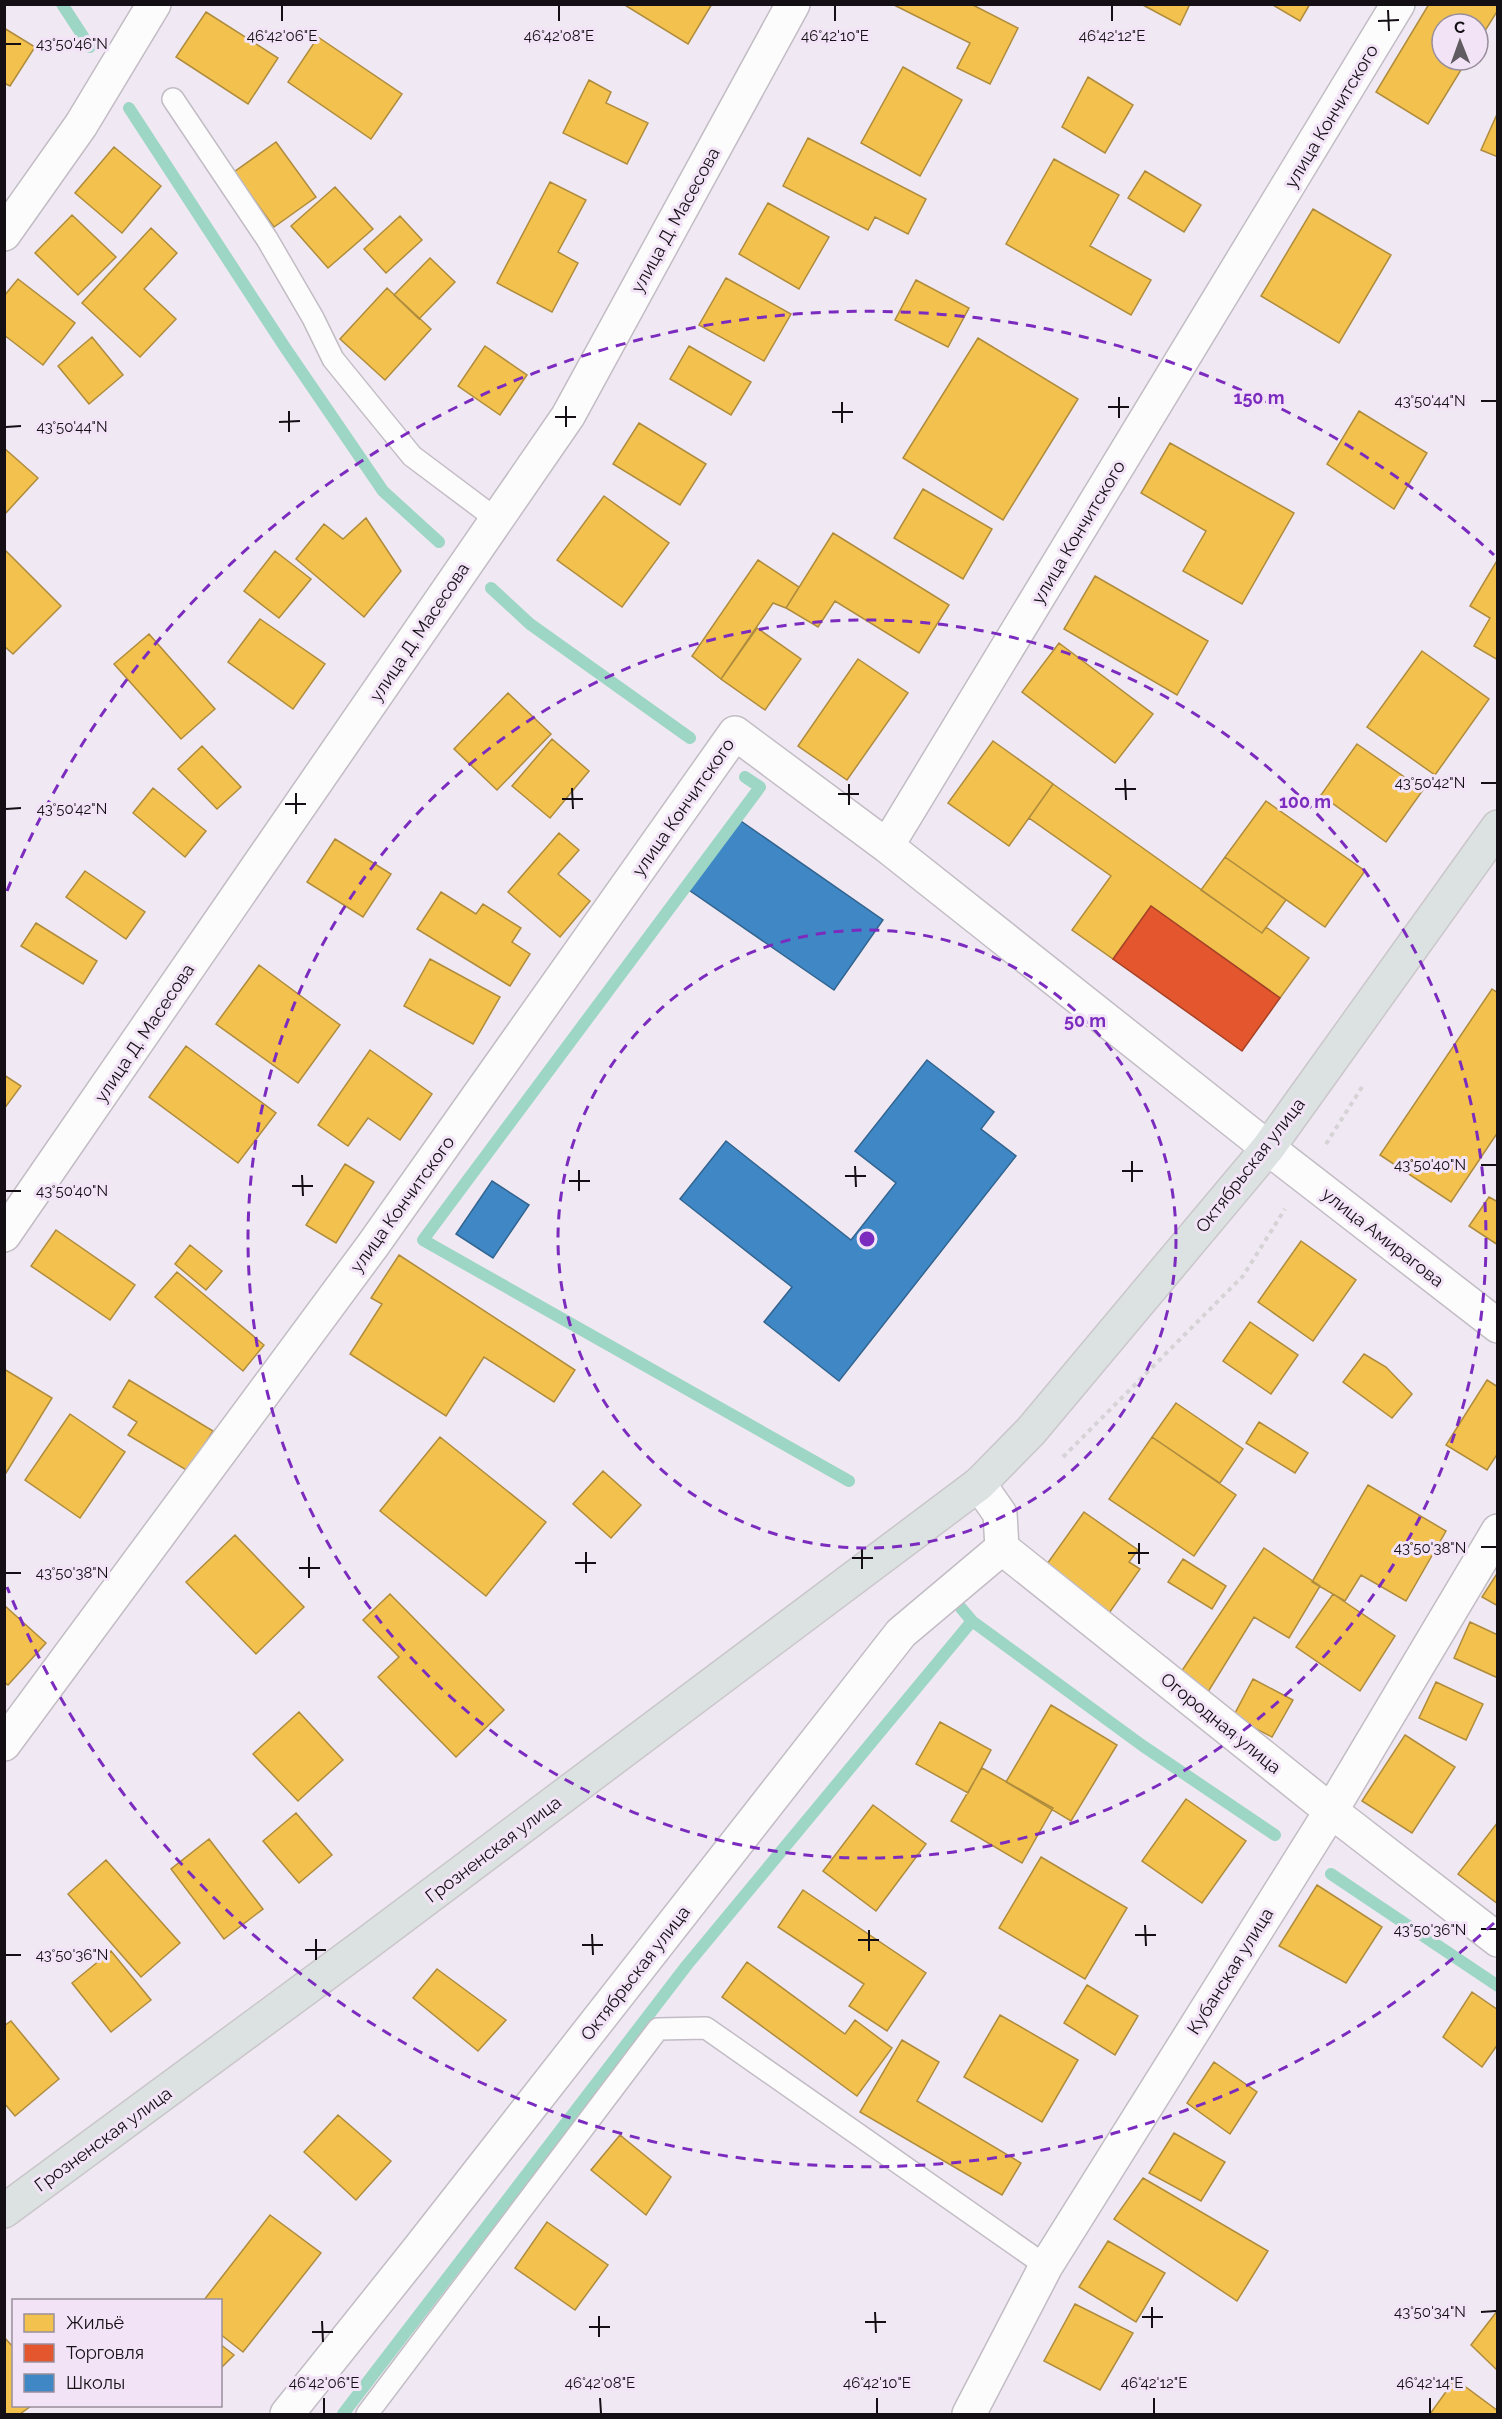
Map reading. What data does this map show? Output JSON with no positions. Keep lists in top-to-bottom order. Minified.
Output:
{"streets":{"main road":["Октябрьская улица","Грозненская улица"],"street":["улица Кончитского","улица Д. Масесова","улица Амирагова","Огородная улица","Кубанская улица"]},"crossings":[["улица Кончитского","улица Амирагова"],["Октябрьская улица","улица Амирагова"],["Октябрьская улица","Огородная улица"],["Октябрьская улица","Грозненская улица"],["Огородная улица","Кубанская улица"]],"legend":["Жильё","Торговля","Школы"],"north":"top","coordinates":["46°42'06\"E","46°42'08\"E","46°42'10\"E","46°42'12\"E","43°50'46\"N","43°50'44\"N","43°50'42\"N","43°50'40\"N","43°50'38\"N","43°50'36\"N","43°50'34\"N","46°42'14\"E"],"rings":["150 m","100 m","50 m"]}
